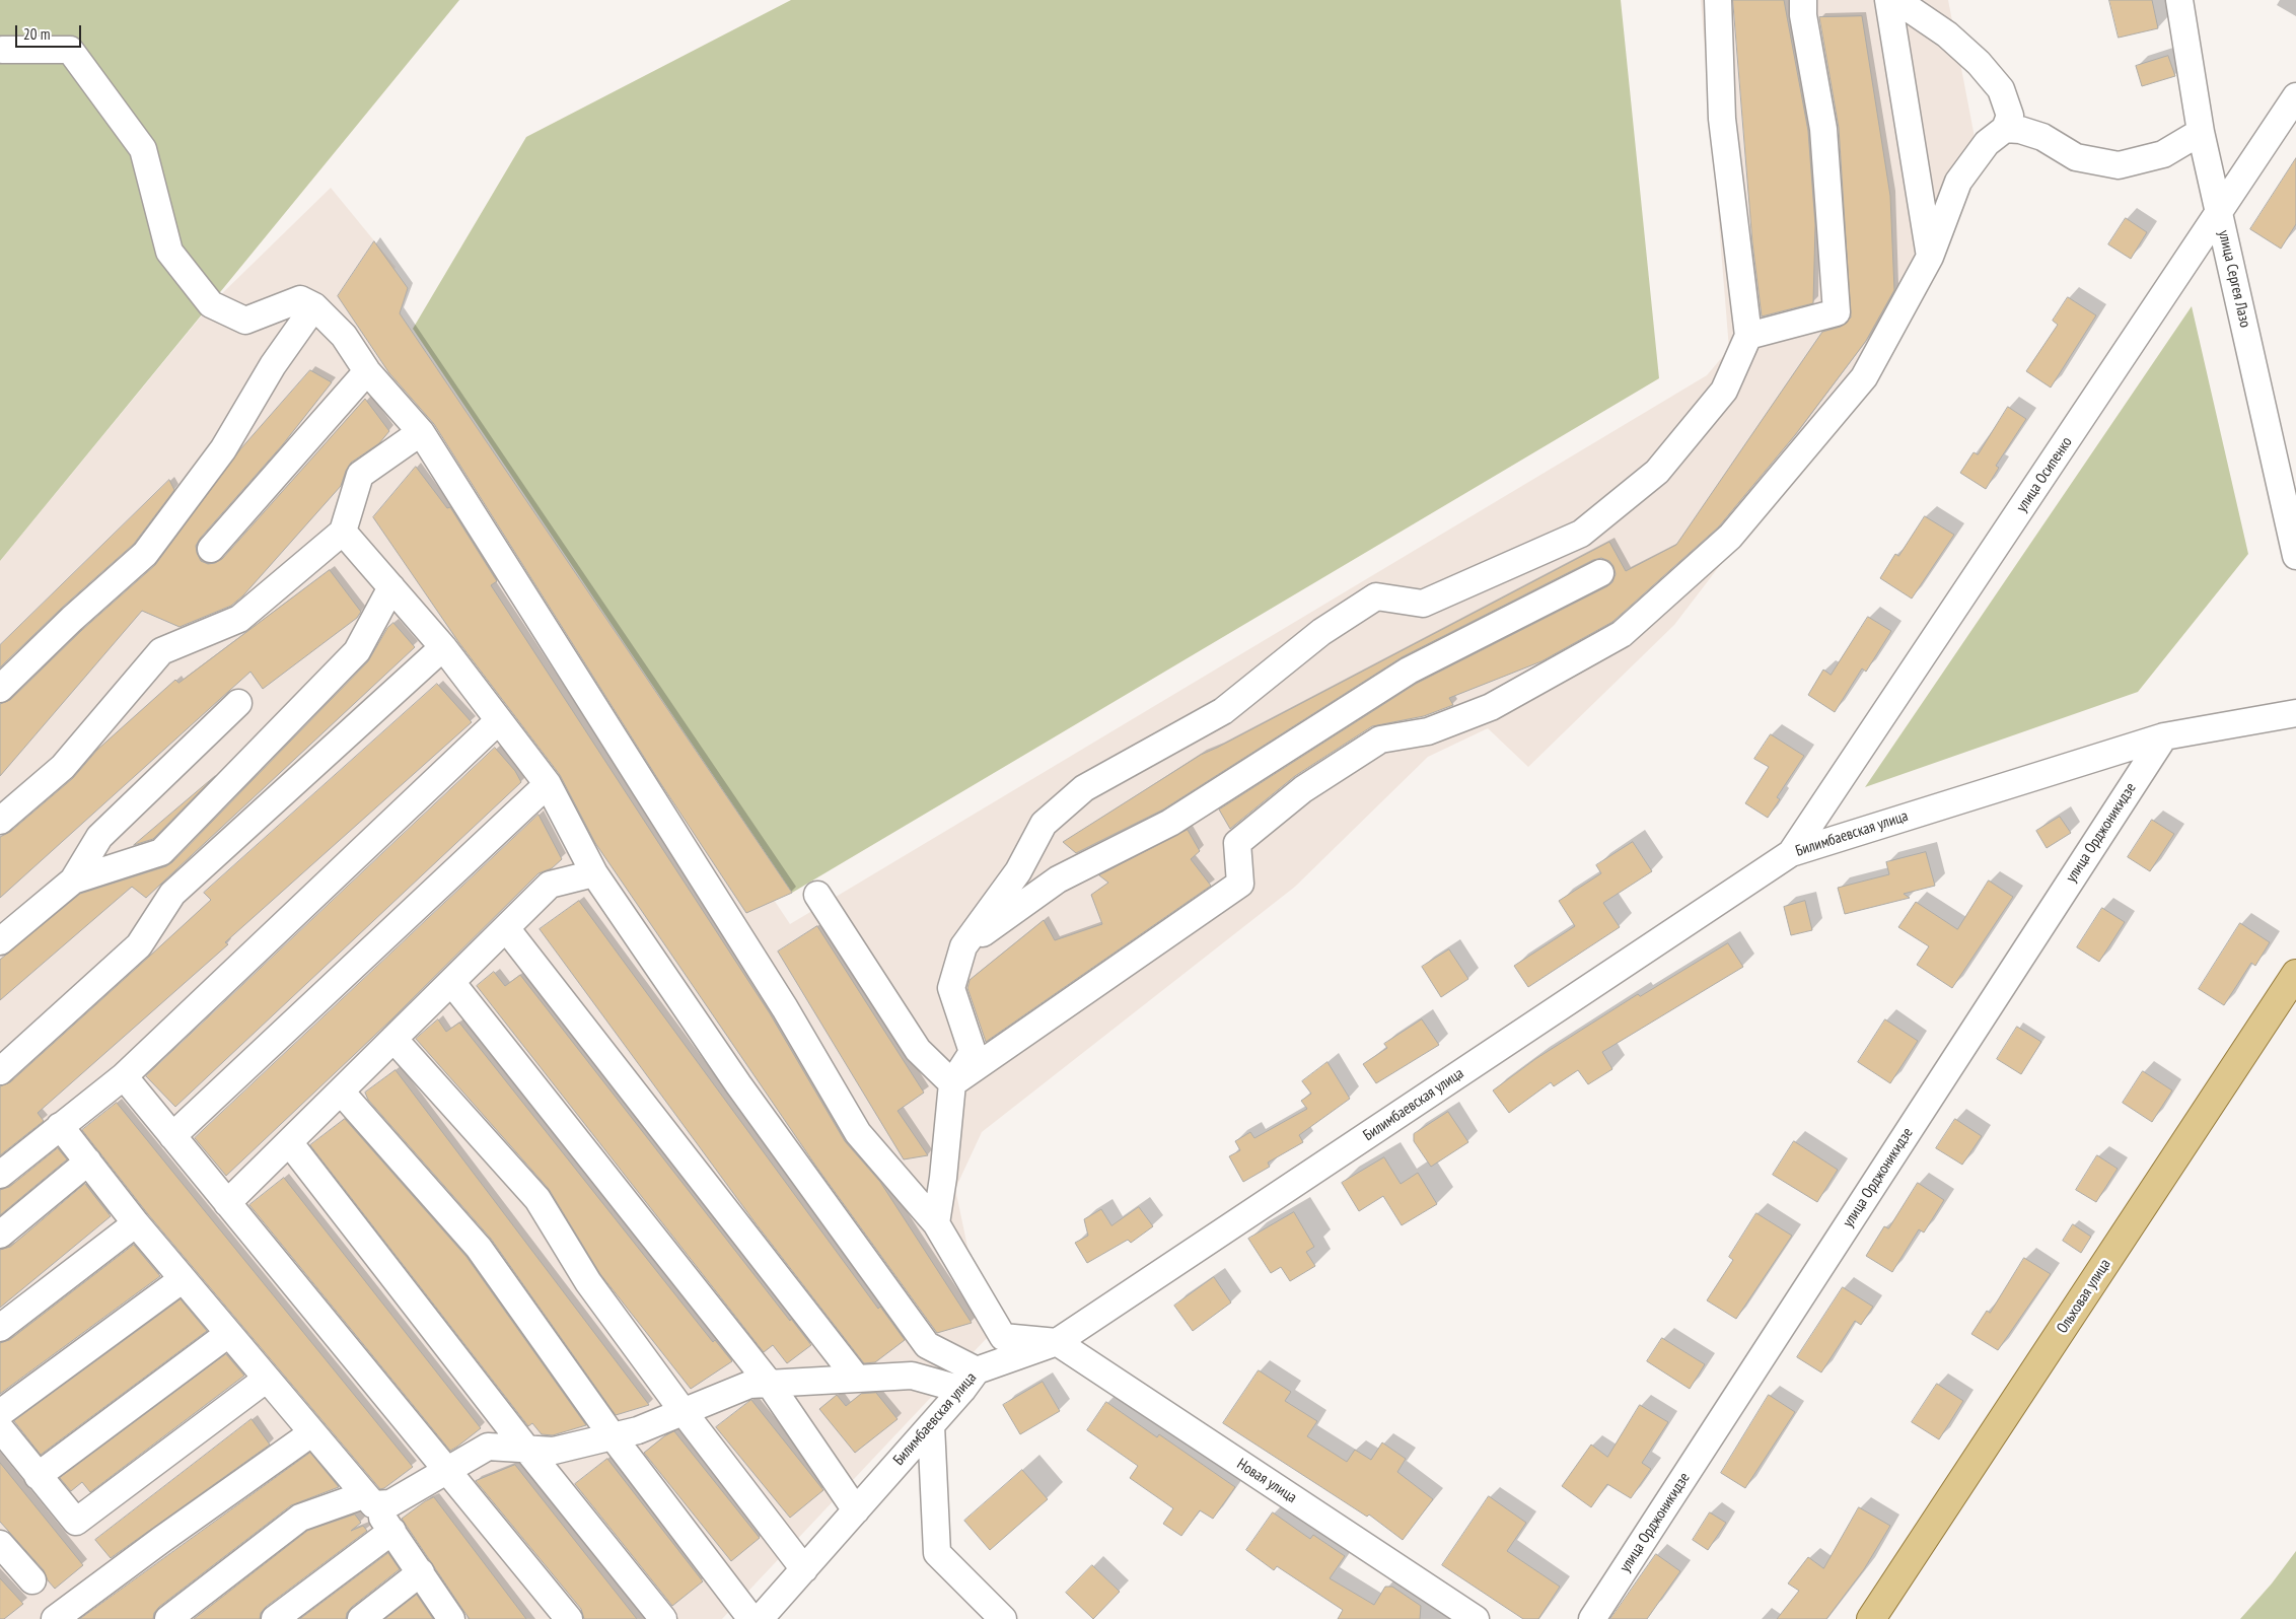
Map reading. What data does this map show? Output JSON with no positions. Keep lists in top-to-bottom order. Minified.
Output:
{"streets":{"main road":["Ольховая улица"],"street":["улица Сергея Лазо","улица Осипенко","улица Орджоникидзе","Билимбаевская улица","Новая улица"]},"crossings":[["улица Сергея Лазо","улица Осипенко"],["улица Осипенко","Билимбаевская улица"],["улица Орджоникидзе","Билимбаевская улица"],["Билимбаевская улица","Новая улица"]],"scale_bar":"20 m"}
